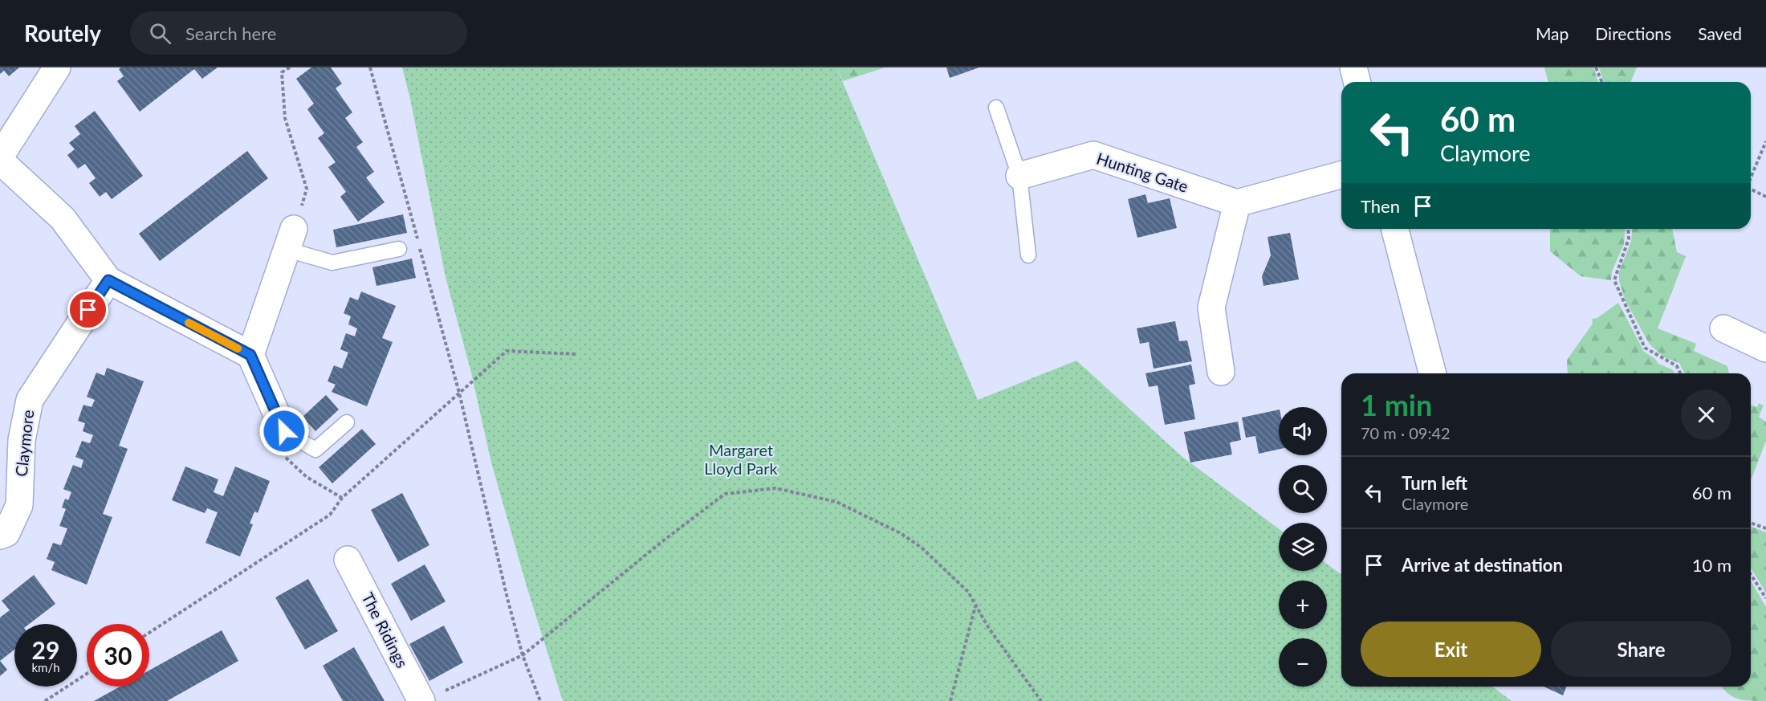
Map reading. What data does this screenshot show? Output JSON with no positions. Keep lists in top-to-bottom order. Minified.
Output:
{"streets":{"street":["Hunting Gate","Claymore","The Ridings"]},"parks":["Margaret Lloyd Park"],"page":{"header":"Routely","search":"Search here","nav":["Map","Directions","Saved"],"turn":["60 m","Claymore"],"then":"Then","heading":["1 min","70 m · 09:42"],"map_buttons":["+","−"],"list":[{"name":"Turn left","note":"Claymore","value":"60 m"},{"name":"Arrive at destination","value":"10 m"}],"buttons":["Exit","Share"],"speed":"29 km/h","limit":"30"}}
